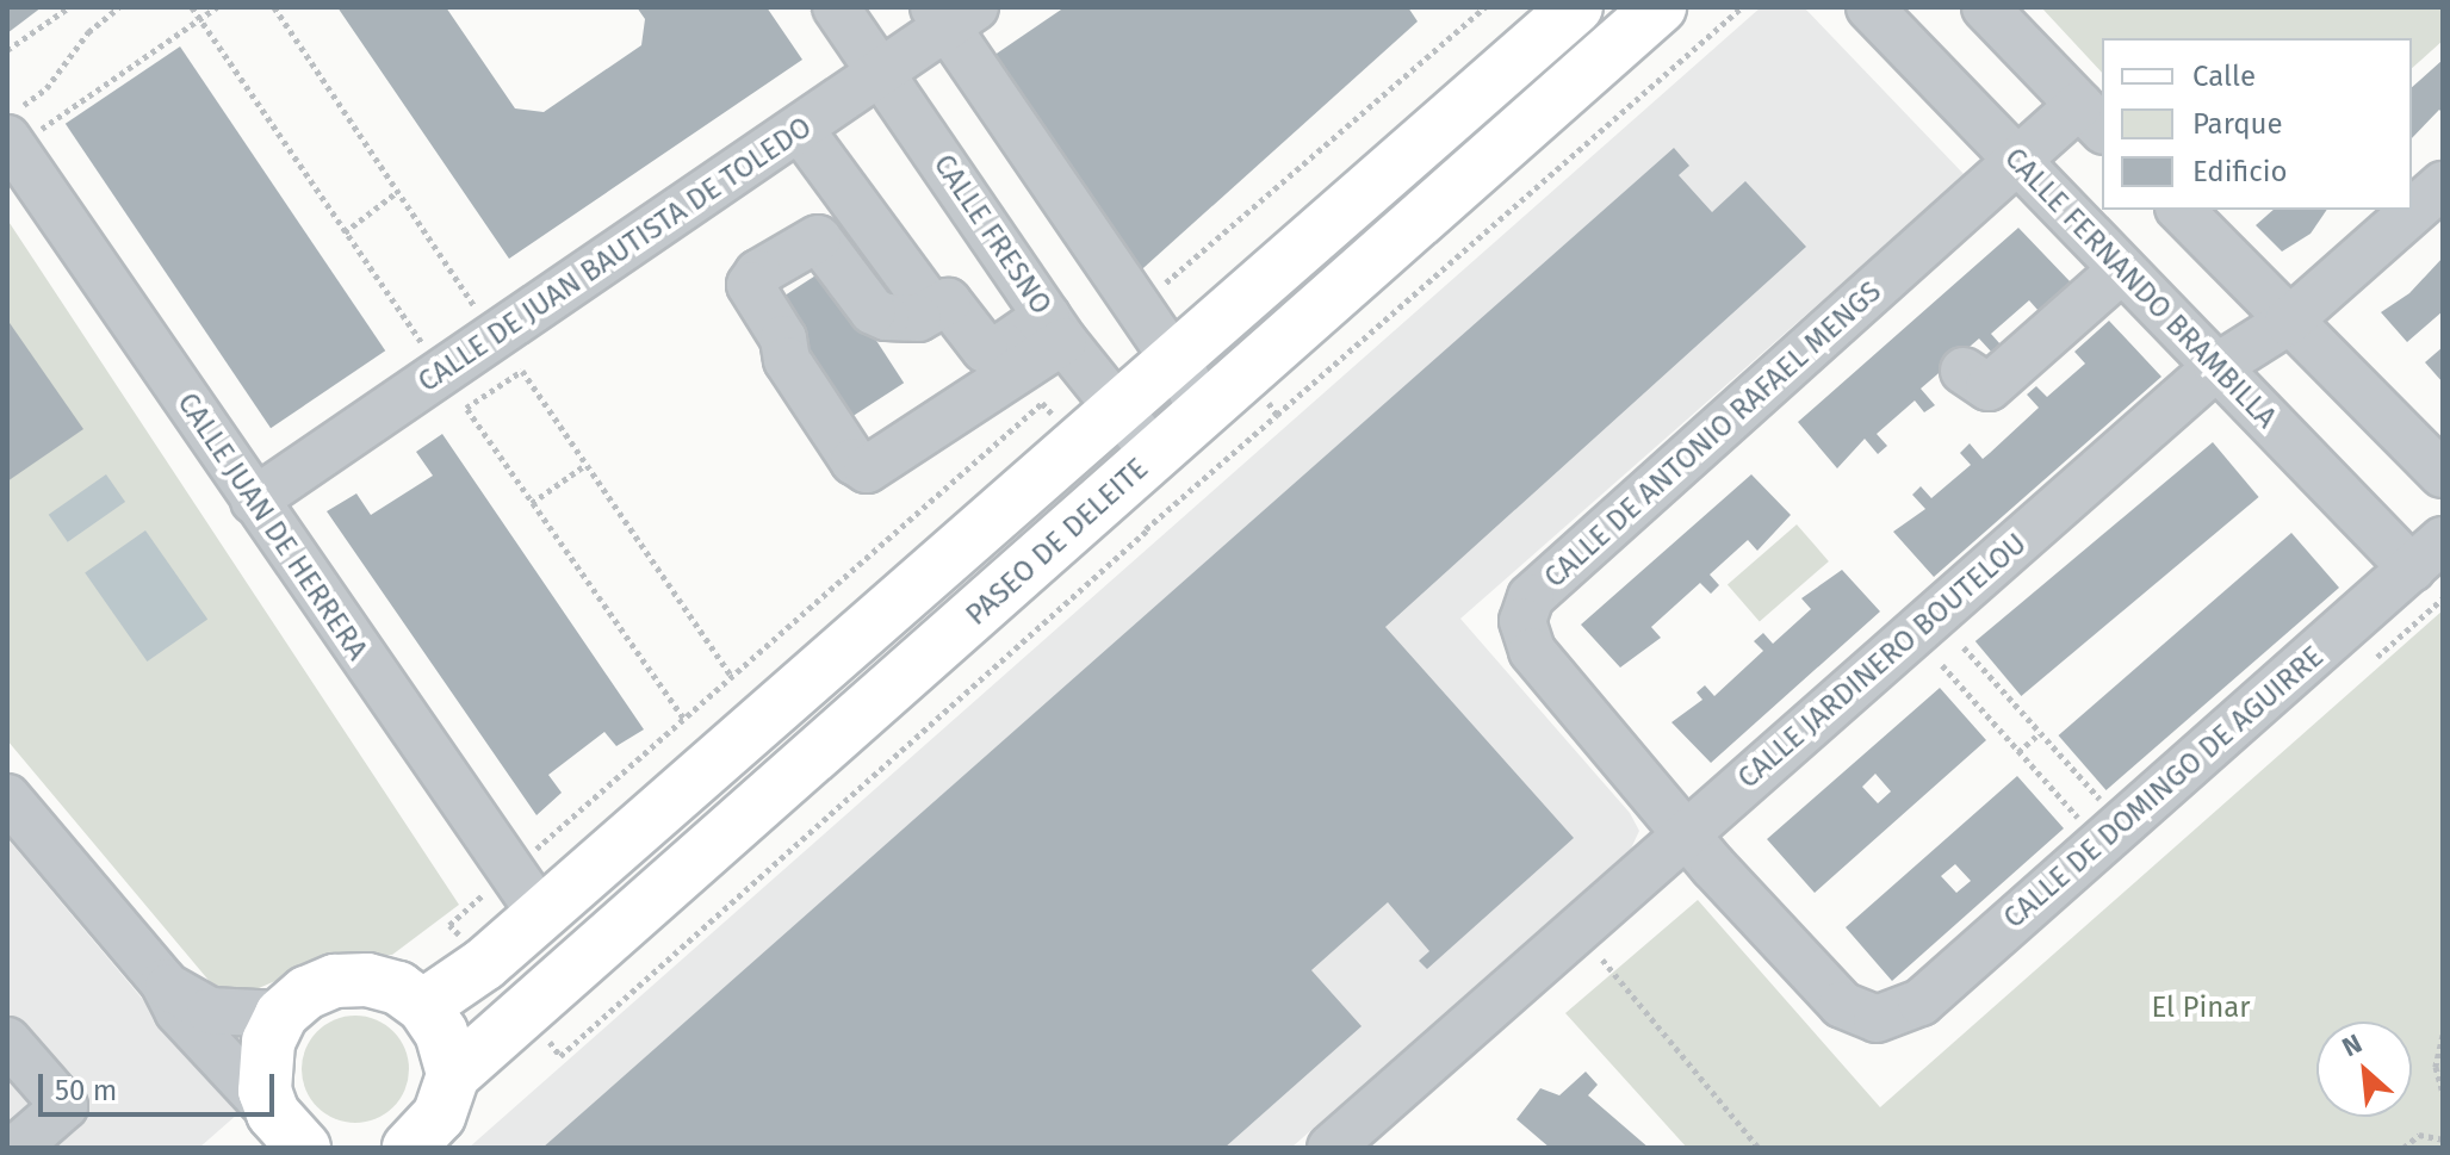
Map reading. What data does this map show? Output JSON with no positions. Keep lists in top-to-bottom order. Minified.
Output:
{"streets":{"main road":["PASEO DE DELEITE"],"street":["CALLE FRESNO","CALLE DE JUAN BAUTISTA DE TOLEDO","CALLE FERNANDO BRAMBILLA","CALLE DE ANTONIO RAFAEL MENGS","CALLE JUAN DE HERRERA","CALLE JARDINERO BOUTELOU","CALLE DE DOMINGO DE AGUIRRE"]},"crossings":[["CALLE FRESNO","CALLE DE JUAN BAUTISTA DE TOLEDO"],["CALLE FRESNO","PASEO DE DELEITE"],["CALLE DE JUAN BAUTISTA DE TOLEDO","CALLE JUAN DE HERRERA"],["CALLE FERNANDO BRAMBILLA","CALLE DE ANTONIO RAFAEL MENGS"],["CALLE FERNANDO BRAMBILLA","CALLE JARDINERO BOUTELOU"],["CALLE FERNANDO BRAMBILLA","CALLE DE DOMINGO DE AGUIRRE"],["CALLE DE ANTONIO RAFAEL MENGS","CALLE JARDINERO BOUTELOU"],["CALLE DE ANTONIO RAFAEL MENGS","CALLE DE DOMINGO DE AGUIRRE"],["CALLE JUAN DE HERRERA","PASEO DE DELEITE"]],"parks":["El Pinar"],"legend":["Calle","Parque","Edificio"],"scale_bar":"50 m","north":"top left"}
